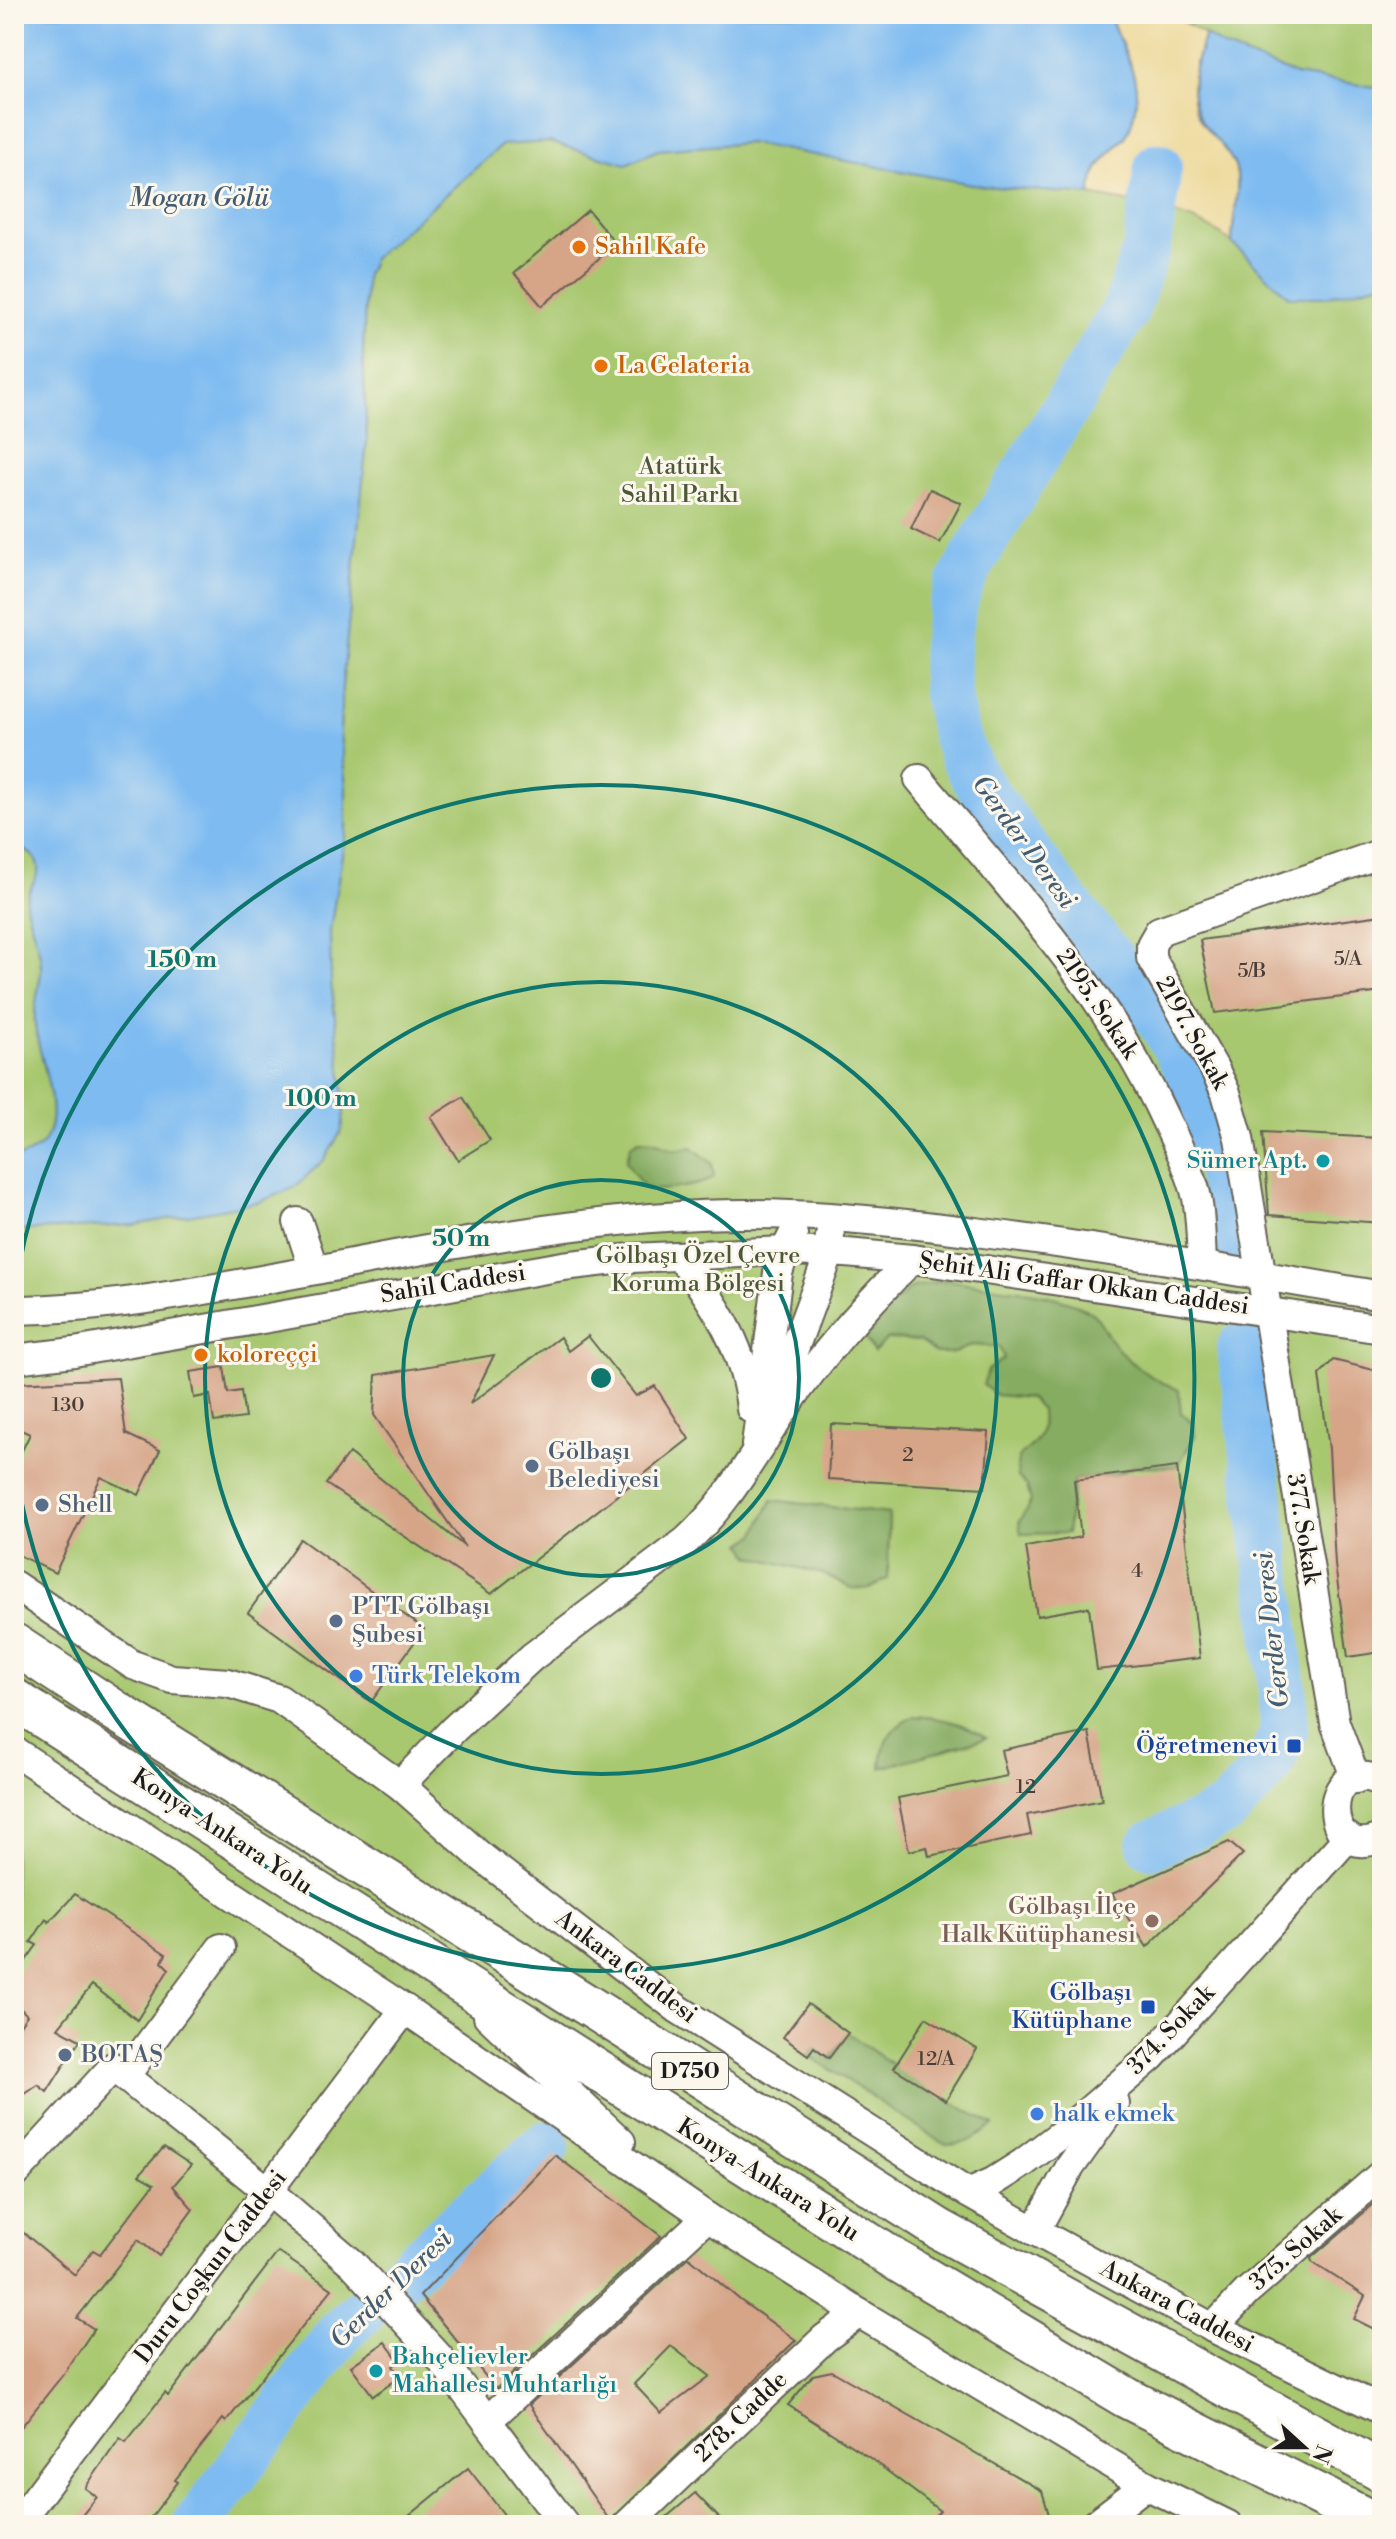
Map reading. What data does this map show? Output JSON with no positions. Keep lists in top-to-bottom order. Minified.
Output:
{"streets":{"highway":["Konya-Ankara Yolu","D750"],"street":["2195. Sokak","2197. Sokak","Sahil Caddesi","Şehit Ali Gaffar Okkan Caddesi","377. Sokak","Ankara Caddesi","374. Sokak","375. Sokak","Duru Coşkun Caddesi","278. Cadde"]},"crossings":[["2195. Sokak","Şehit Ali Gaffar Okkan Caddesi"],["2197. Sokak","Şehit Ali Gaffar Okkan Caddesi"],["2197. Sokak","377. Sokak"],["Sahil Caddesi","Şehit Ali Gaffar Okkan Caddesi"],["Şehit Ali Gaffar Okkan Caddesi","377. Sokak"],["Ankara Caddesi","374. Sokak"],["Ankara Caddesi","375. Sokak"]],"water":["Mogan Gölü","Gerder Deresi"],"parks":["Atatürk Sahil Parkı","Gölbaşı Özel Çevre Koruma Bölgesi"],"places":{"other":["Sahil Kafe","La Gelateria","Sümer Apt.","koloreççi","Gölbaşı Belediyesi","Shell","PTT Gölbaşı Şubesi","Türk Telekom","Gölbaşı İlçe Halk Kütüphanesi","BOTAŞ","halk ekmek","Bahçelievler Mahallesi Muhtarlığı"],"transit":["Öğretmenevi","Gölbaşı Kütüphane"]},"house_numbers":["5/A","5/B","130","2","4","12","12/A"],"north":"right","rings":["150 m","100 m","50 m"]}
